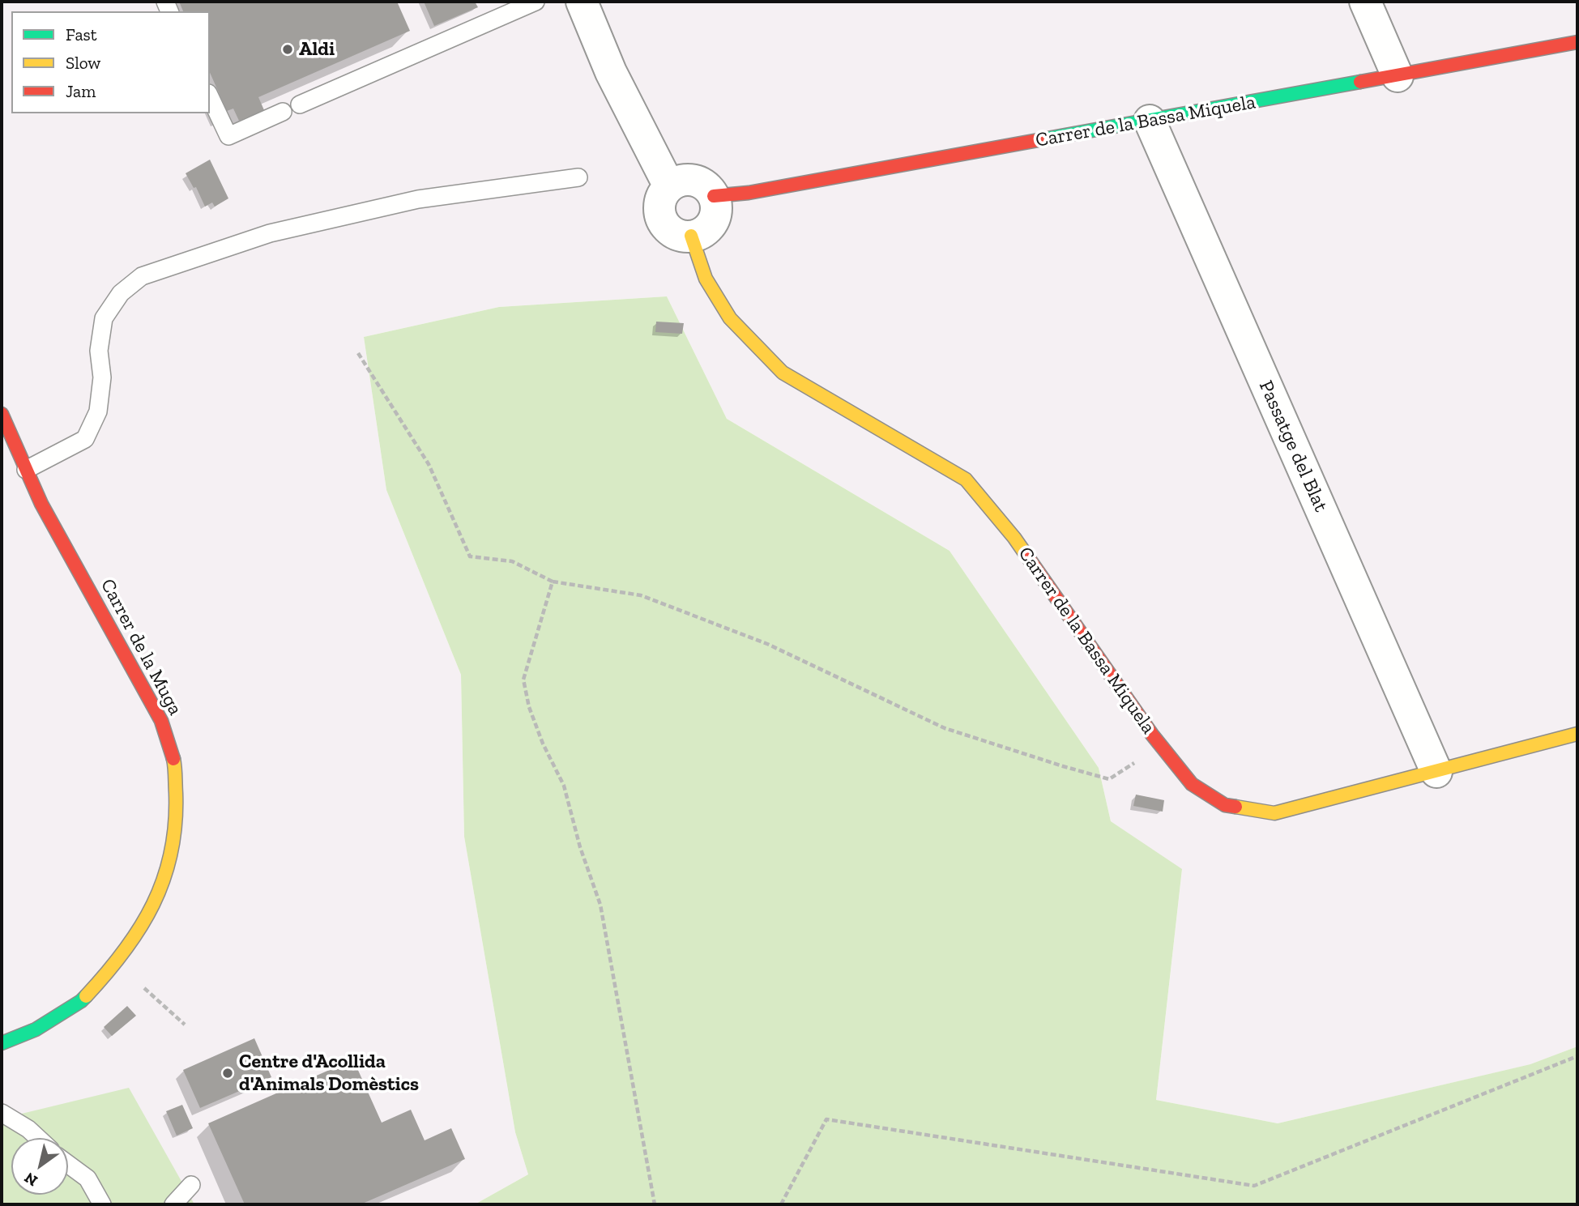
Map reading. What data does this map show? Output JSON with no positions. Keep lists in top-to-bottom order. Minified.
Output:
{"streets":{"street":["Carrer de la Bassa Miquela","Passatge del Blat","Carrer de la Muga"]},"crossings":[["Carrer de la Bassa Miquela","Passatge del Blat"]],"places":["Aldi","Centre d'Acollida d'Animals Domèstics"],"legend":["Fast","Slow","Jam"],"north":"bottom left"}
